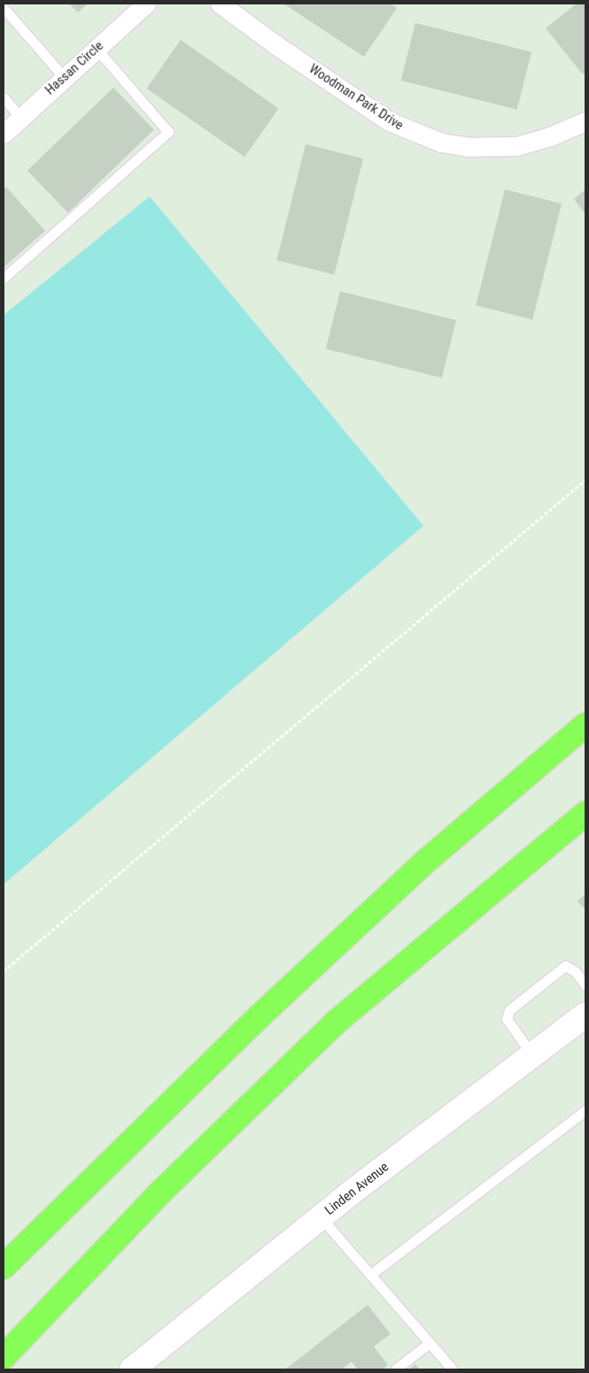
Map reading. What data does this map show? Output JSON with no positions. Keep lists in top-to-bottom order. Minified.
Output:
{"streets":{"main road":["Linden Avenue"],"street":["Hassan Circle","Woodman Park Drive"]}}
